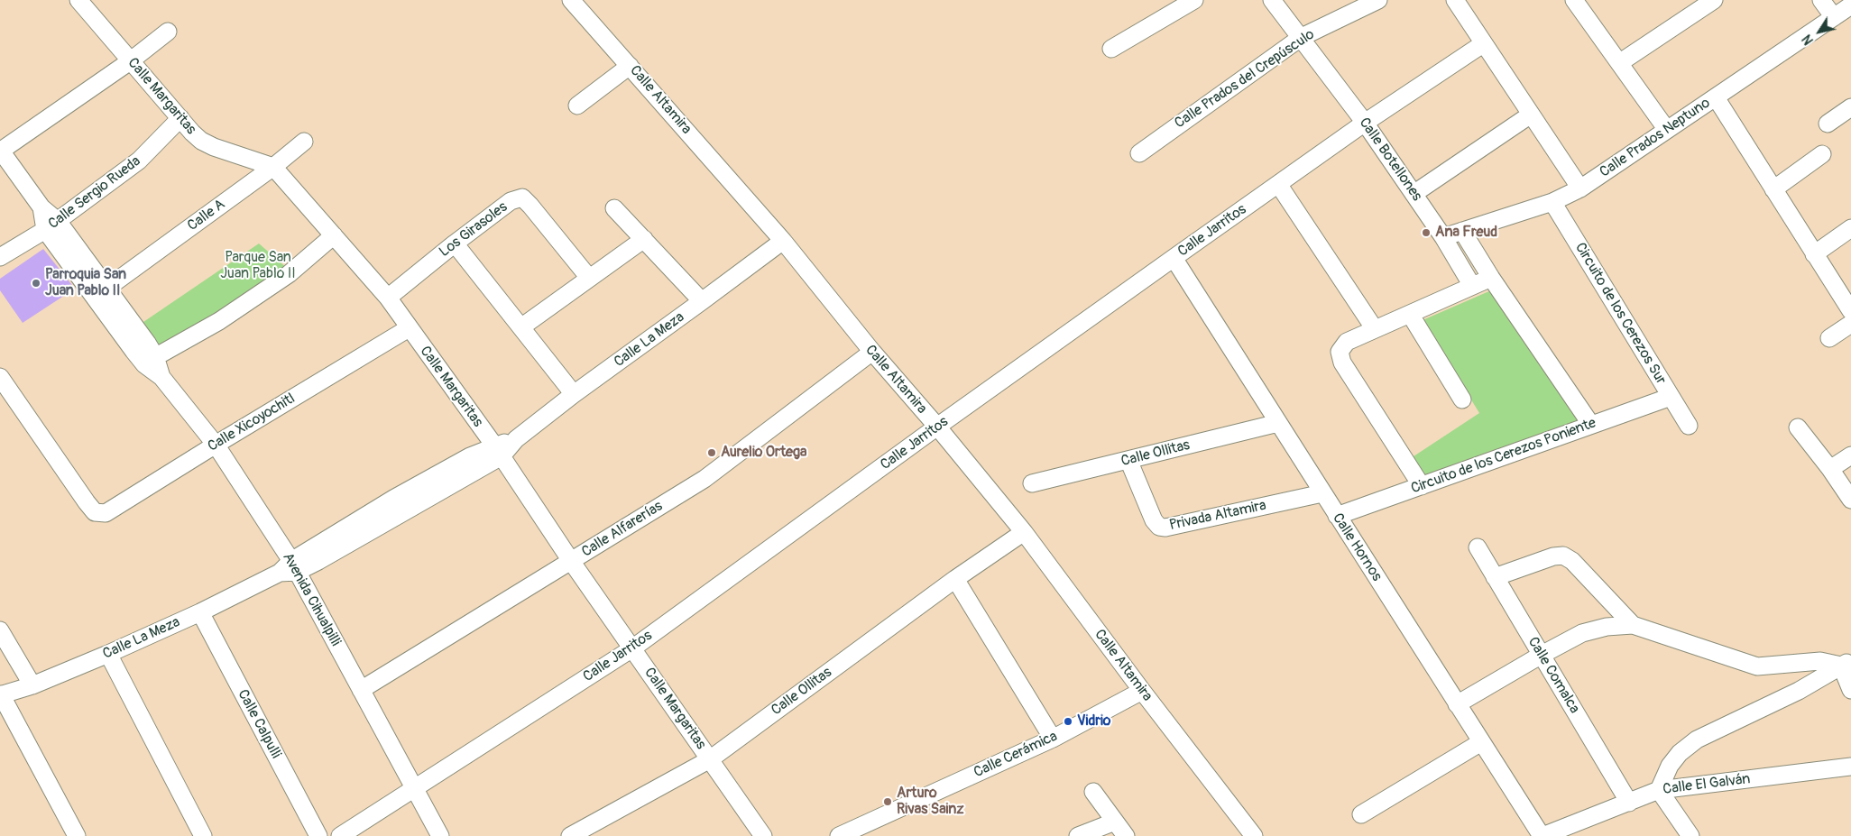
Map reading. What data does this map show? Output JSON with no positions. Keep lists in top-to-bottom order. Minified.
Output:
{"streets":{"street":["Calle Prados del Crepúsculo","Calle Margaritas","Calle Altamira","Calle Prados Neptuno","Calle Botellones","Calle Sergio Rueda","Calle A","Los Girasoles","Calle Jarritos","Circuito de los Cerezos Sur","Calle La Meza","Calle Xicoyochitl","Calle Ollitas","Circuito de los Cerezos Poniente","Privada Altamira","Calle Alfarerías","Calle Hornos","Avenida Cihualpilli","Calle Comalca","Calle Calpulli","Calle Cerámica","Calle El Galván"]},"crossings":[["Calle Prados del Crepúsculo","Calle Botellones"],["Calle Margaritas","Calle Sergio Rueda"],["Calle Margaritas","Calle A"],["Calle Margaritas","Los Girasoles"],["Calle Margaritas","Calle Jarritos"],["Calle Margaritas","Calle La Meza"],["Calle Margaritas","Calle Xicoyochitl"],["Calle Margaritas","Calle Ollitas"],["Calle Margaritas","Calle Alfarerías"],["Calle Altamira","Calle Jarritos"],["Calle Altamira","Calle La Meza"],["Calle Altamira","Calle Ollitas"],["Calle Altamira","Calle Alfarerías"],["Calle Altamira","Calle Cerámica"],["Calle Prados Neptuno","Calle Botellones"],["Calle Prados Neptuno","Circuito de los Cerezos Sur"],["Calle Botellones","Calle Jarritos"],["Calle Sergio Rueda","Avenida Cihualpilli"],["Calle A","Avenida Cihualpilli"],["Calle Jarritos","Calle Hornos"],["Calle Jarritos","Avenida Cihualpilli"],["Circuito de los Cerezos Sur","Circuito de los Cerezos Poniente"],["Calle La Meza","Avenida Cihualpilli"],["Calle La Meza","Calle Calpulli"],["Calle Xicoyochitl","Avenida Cihualpilli"],["Calle Ollitas","Privada Altamira"],["Calle Ollitas","Calle Hornos"],["Circuito de los Cerezos Poniente","Calle Hornos"],["Privada Altamira","Calle Hornos"],["Calle Alfarerías","Avenida Cihualpilli"],["Calle Hornos","Calle El Galván"],["Calle Comalca","Calle El Galván"]],"parks":["Parque San Juan Pablo II"],"places":["Ana Freud","Parroquia San Juan Pablo II","Aurelio Ortega","Vidrio","Arturo Rivas Sainz"],"north":"bottom left"}
